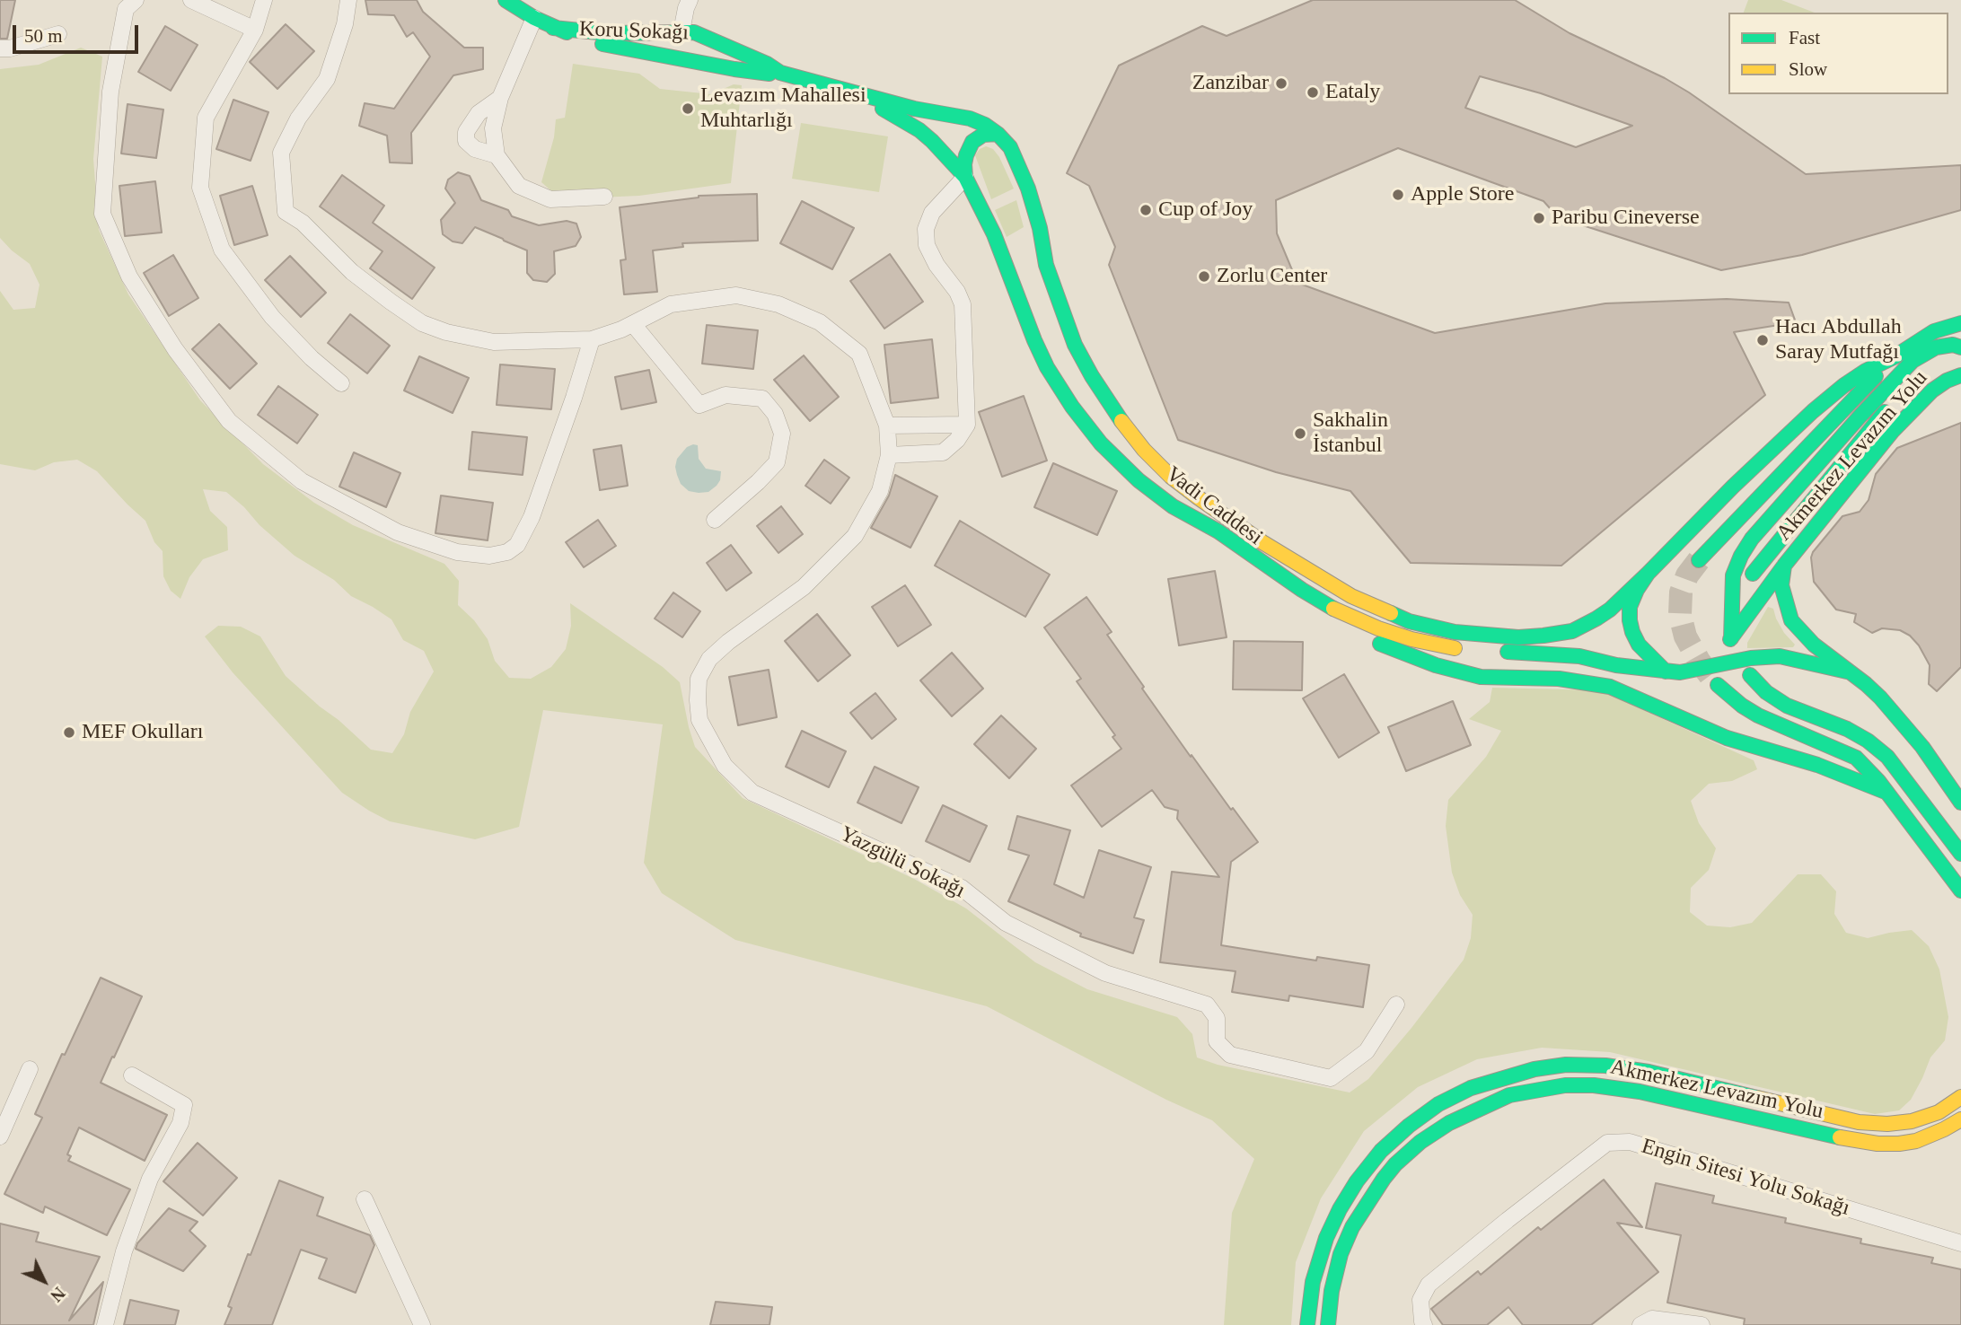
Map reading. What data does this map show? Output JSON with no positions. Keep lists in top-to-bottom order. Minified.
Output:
{"streets":{"main road":["Koru Sokağı","Akmerkez Levazım Yolu","Vadi Caddesi"],"street":["Yazgülü Sokağı","Engin Sitesi Yolu Sokağı"]},"crossings":[["Koru Sokağı","Vadi Caddesi"]],"places":["Zanzibar","Eataly","Levazım Mahallesi Muhtarlığı","Apple Store","Cup of Joy","Paribu Cineverse","Zorlu Center","Hacı Abdullah Saray Mutfağı","Sakhalin İstanbul","MEF Okulları"],"legend":["Fast","Slow"],"scale_bar":"50 m","north":"bottom right"}
